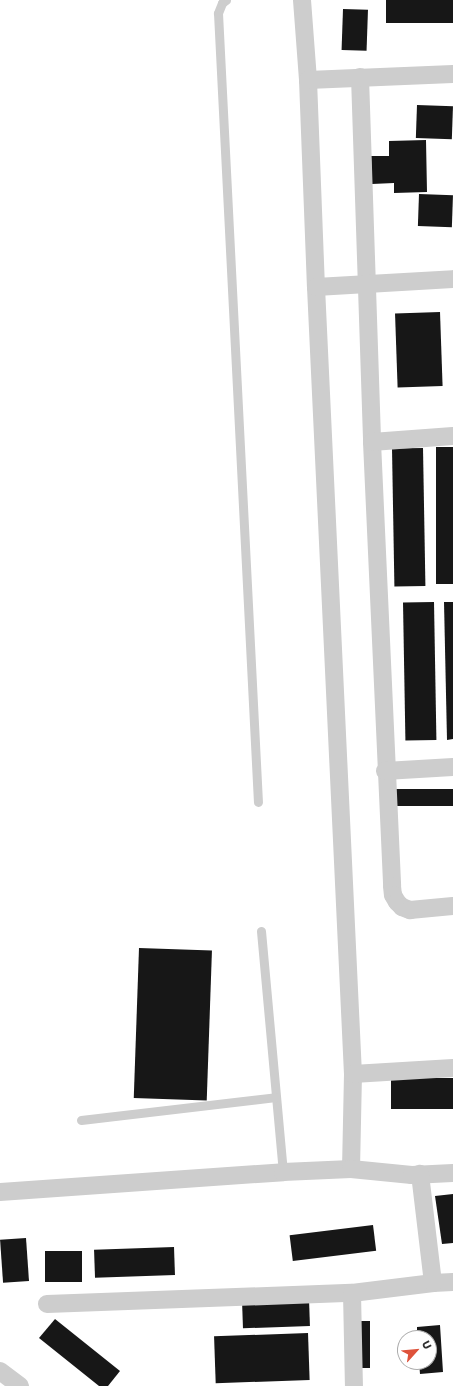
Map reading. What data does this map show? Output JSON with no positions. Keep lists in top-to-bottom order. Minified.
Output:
{"north":"top right"}
